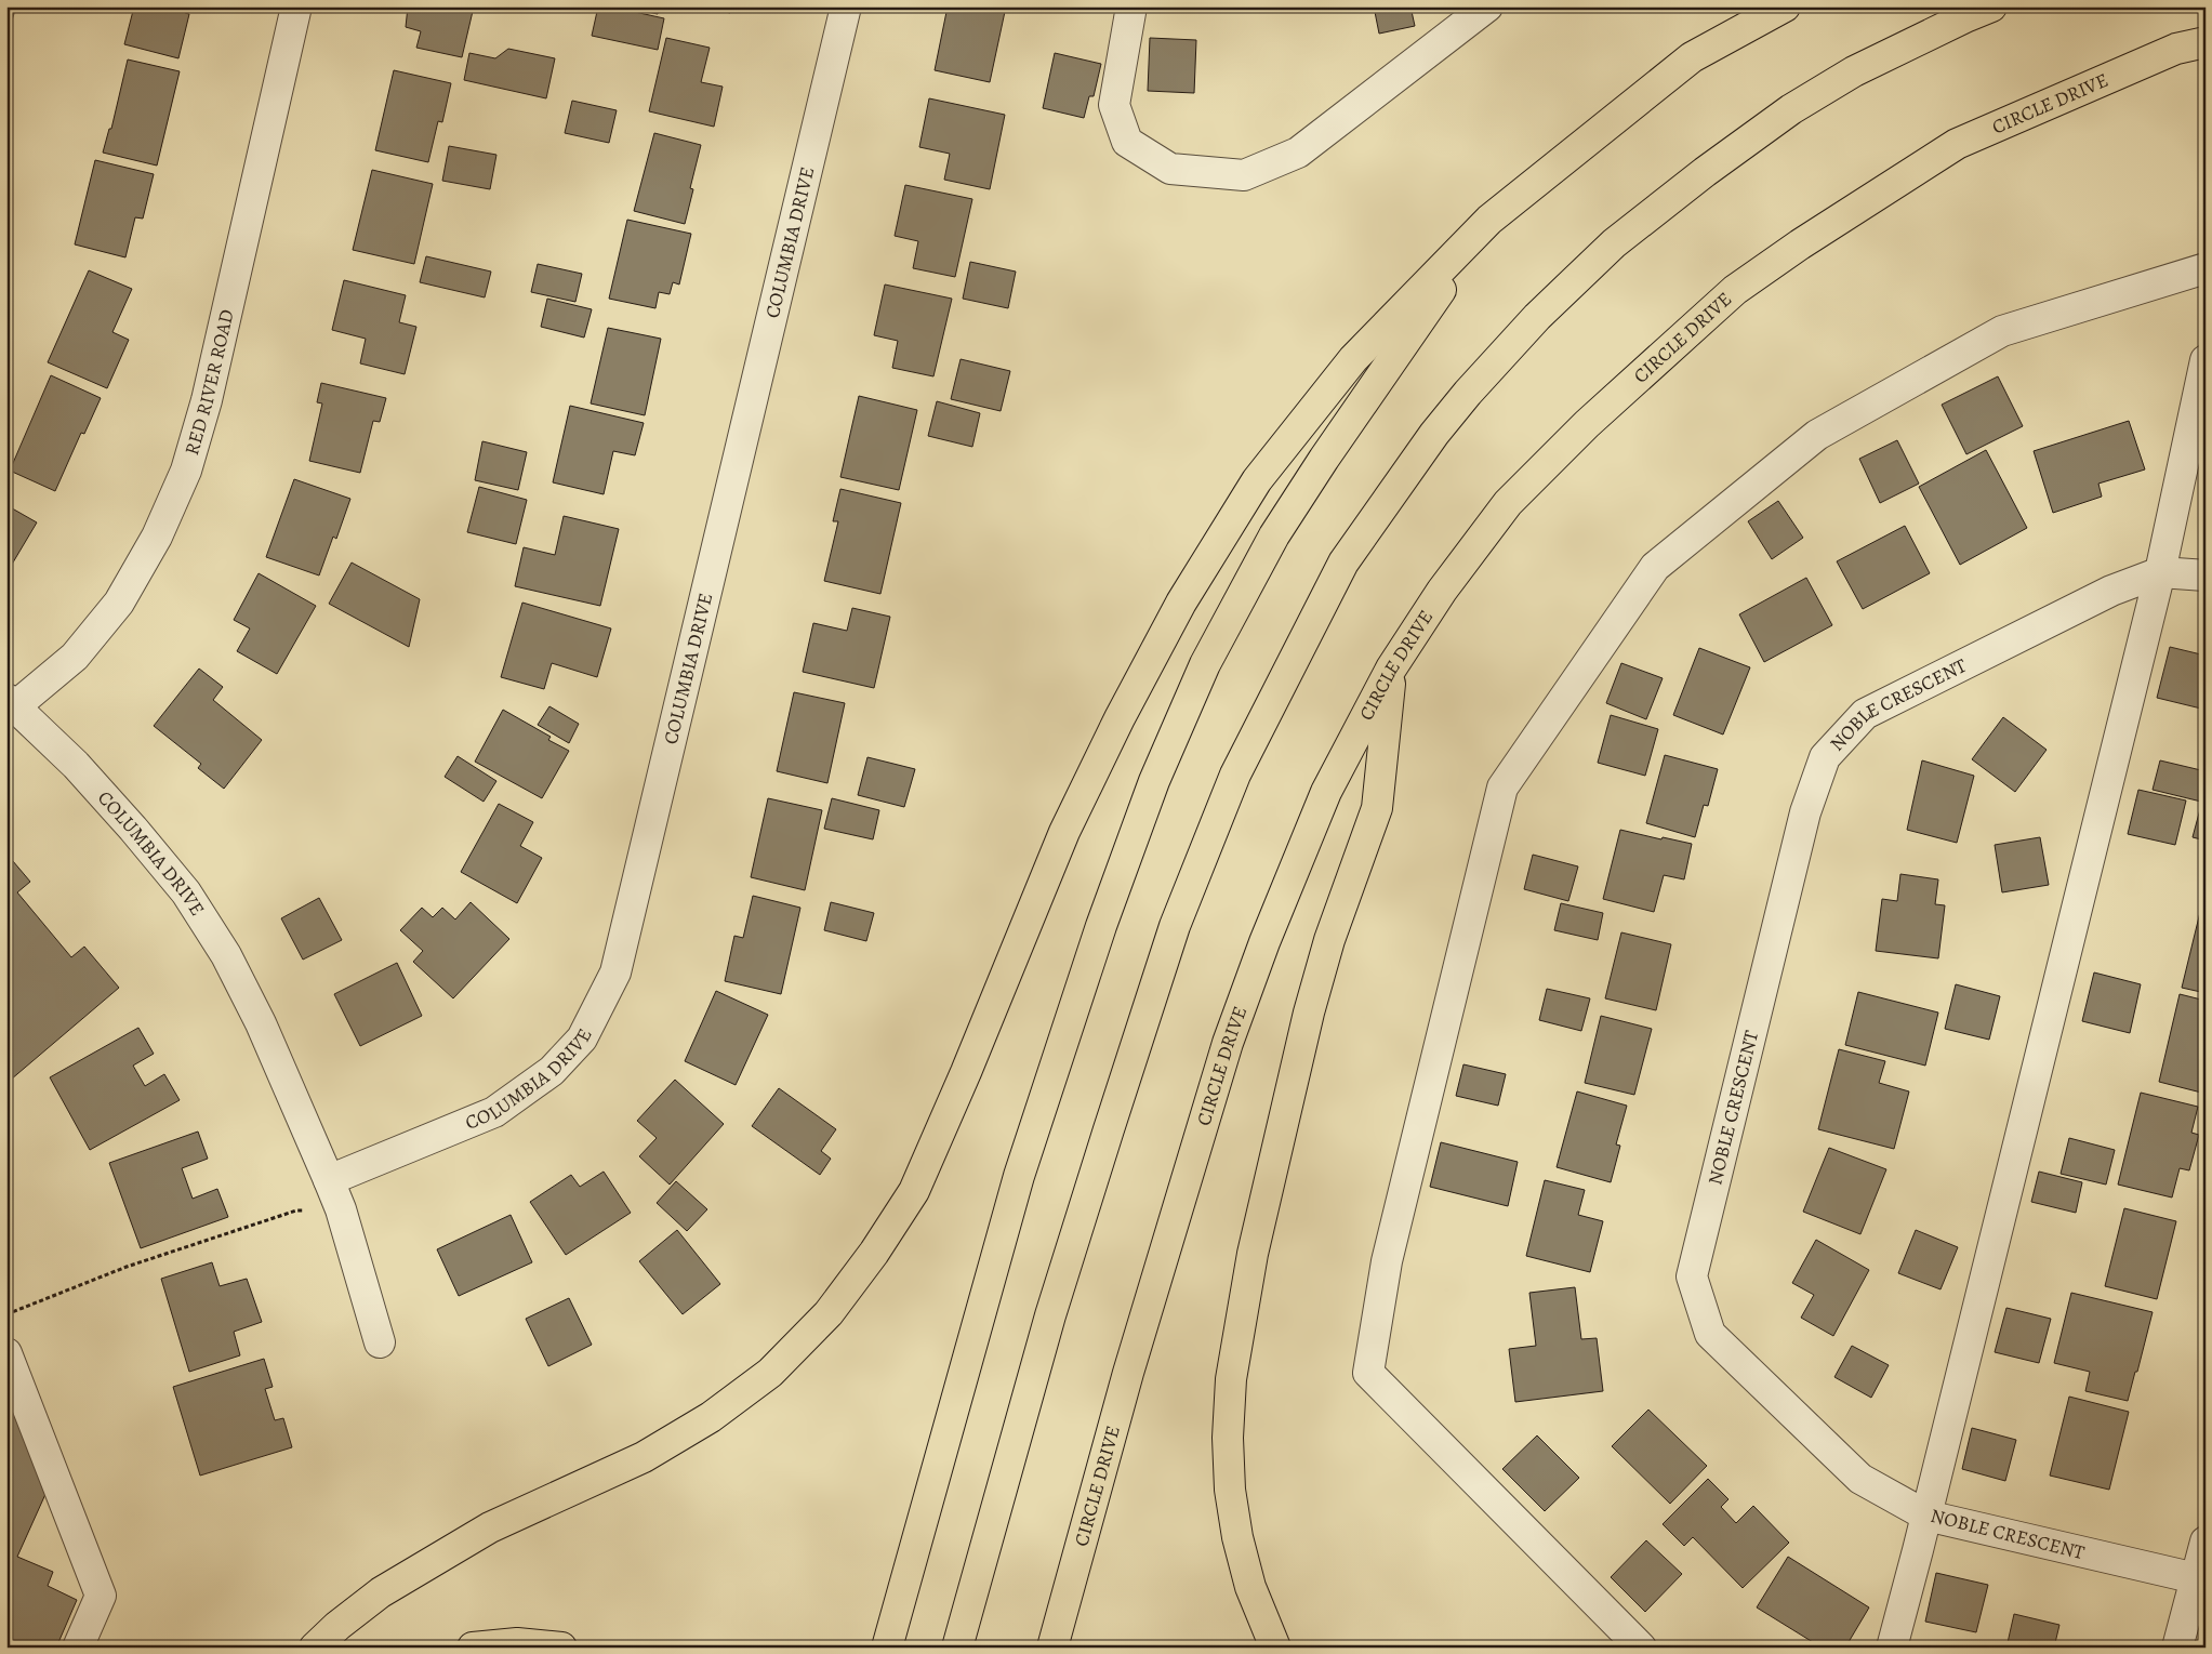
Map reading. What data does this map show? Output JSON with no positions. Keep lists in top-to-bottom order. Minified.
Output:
{"streets":{"highway":["CIRCLE DRIVE"],"street":["COLUMBIA DRIVE","RED RIVER ROAD","NOBLE CRESCENT"]},"crossings":[["COLUMBIA DRIVE","RED RIVER ROAD"]]}
